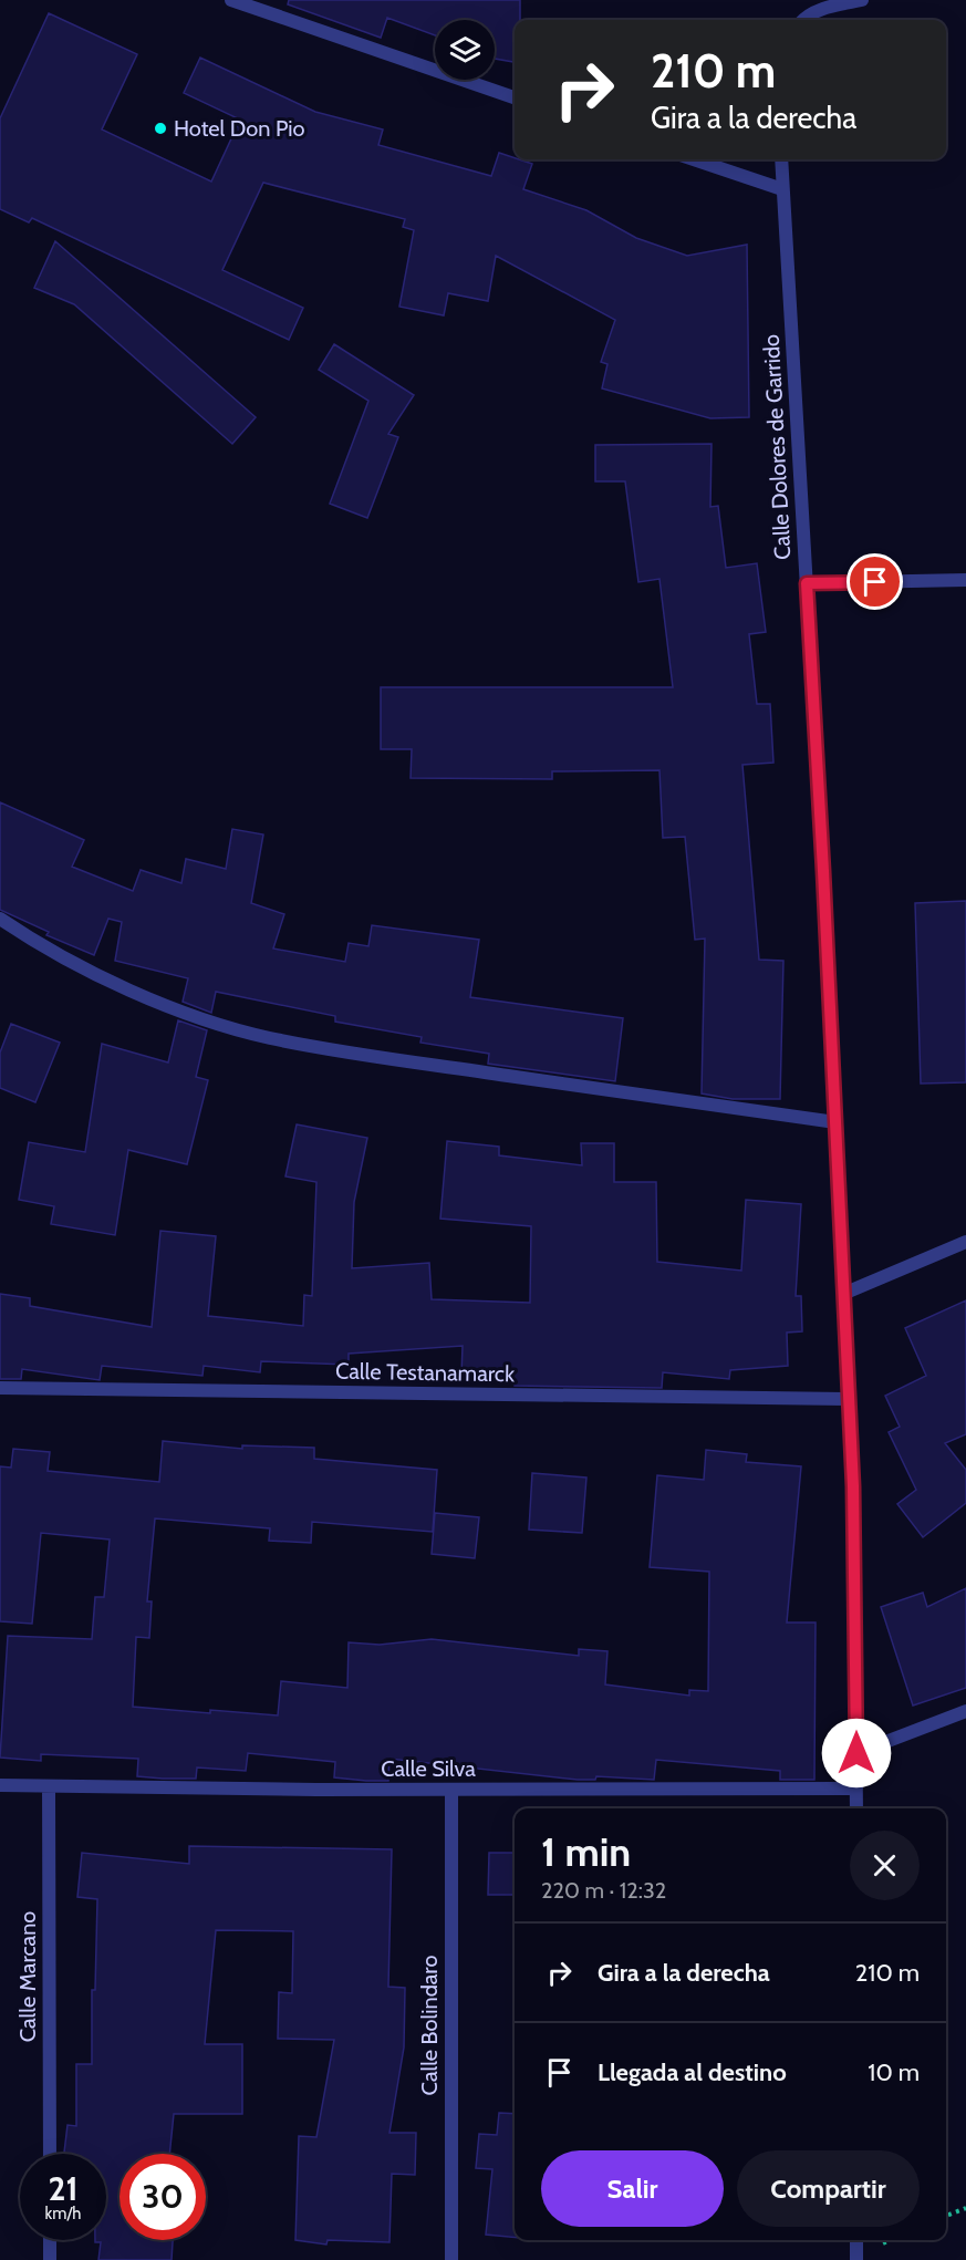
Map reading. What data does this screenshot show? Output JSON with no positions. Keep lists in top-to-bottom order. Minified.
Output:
{"streets":{"street":["Calle Dolores de Garrido","Calle Testanamarck","Calle Silva","Calle Marcano","Calle Bolindaro"]},"crossings":[["Calle Dolores de Garrido","Calle Testanamarck"],["Calle Dolores de Garrido","Calle Silva"],["Calle Silva","Calle Marcano"],["Calle Silva","Calle Bolindaro"]],"places":["Hotel Don Pio"],"page":{"turn":["210 m","Gira a la derecha"],"heading":["1 min","220 m · 12:32"],"list":[{"name":"Gira a la derecha","value":"210 m"},{"name":"Llegada al destino","value":"10 m"}],"buttons":["Salir","Compartir"],"speed":"21 km/h","limit":"30"}}
